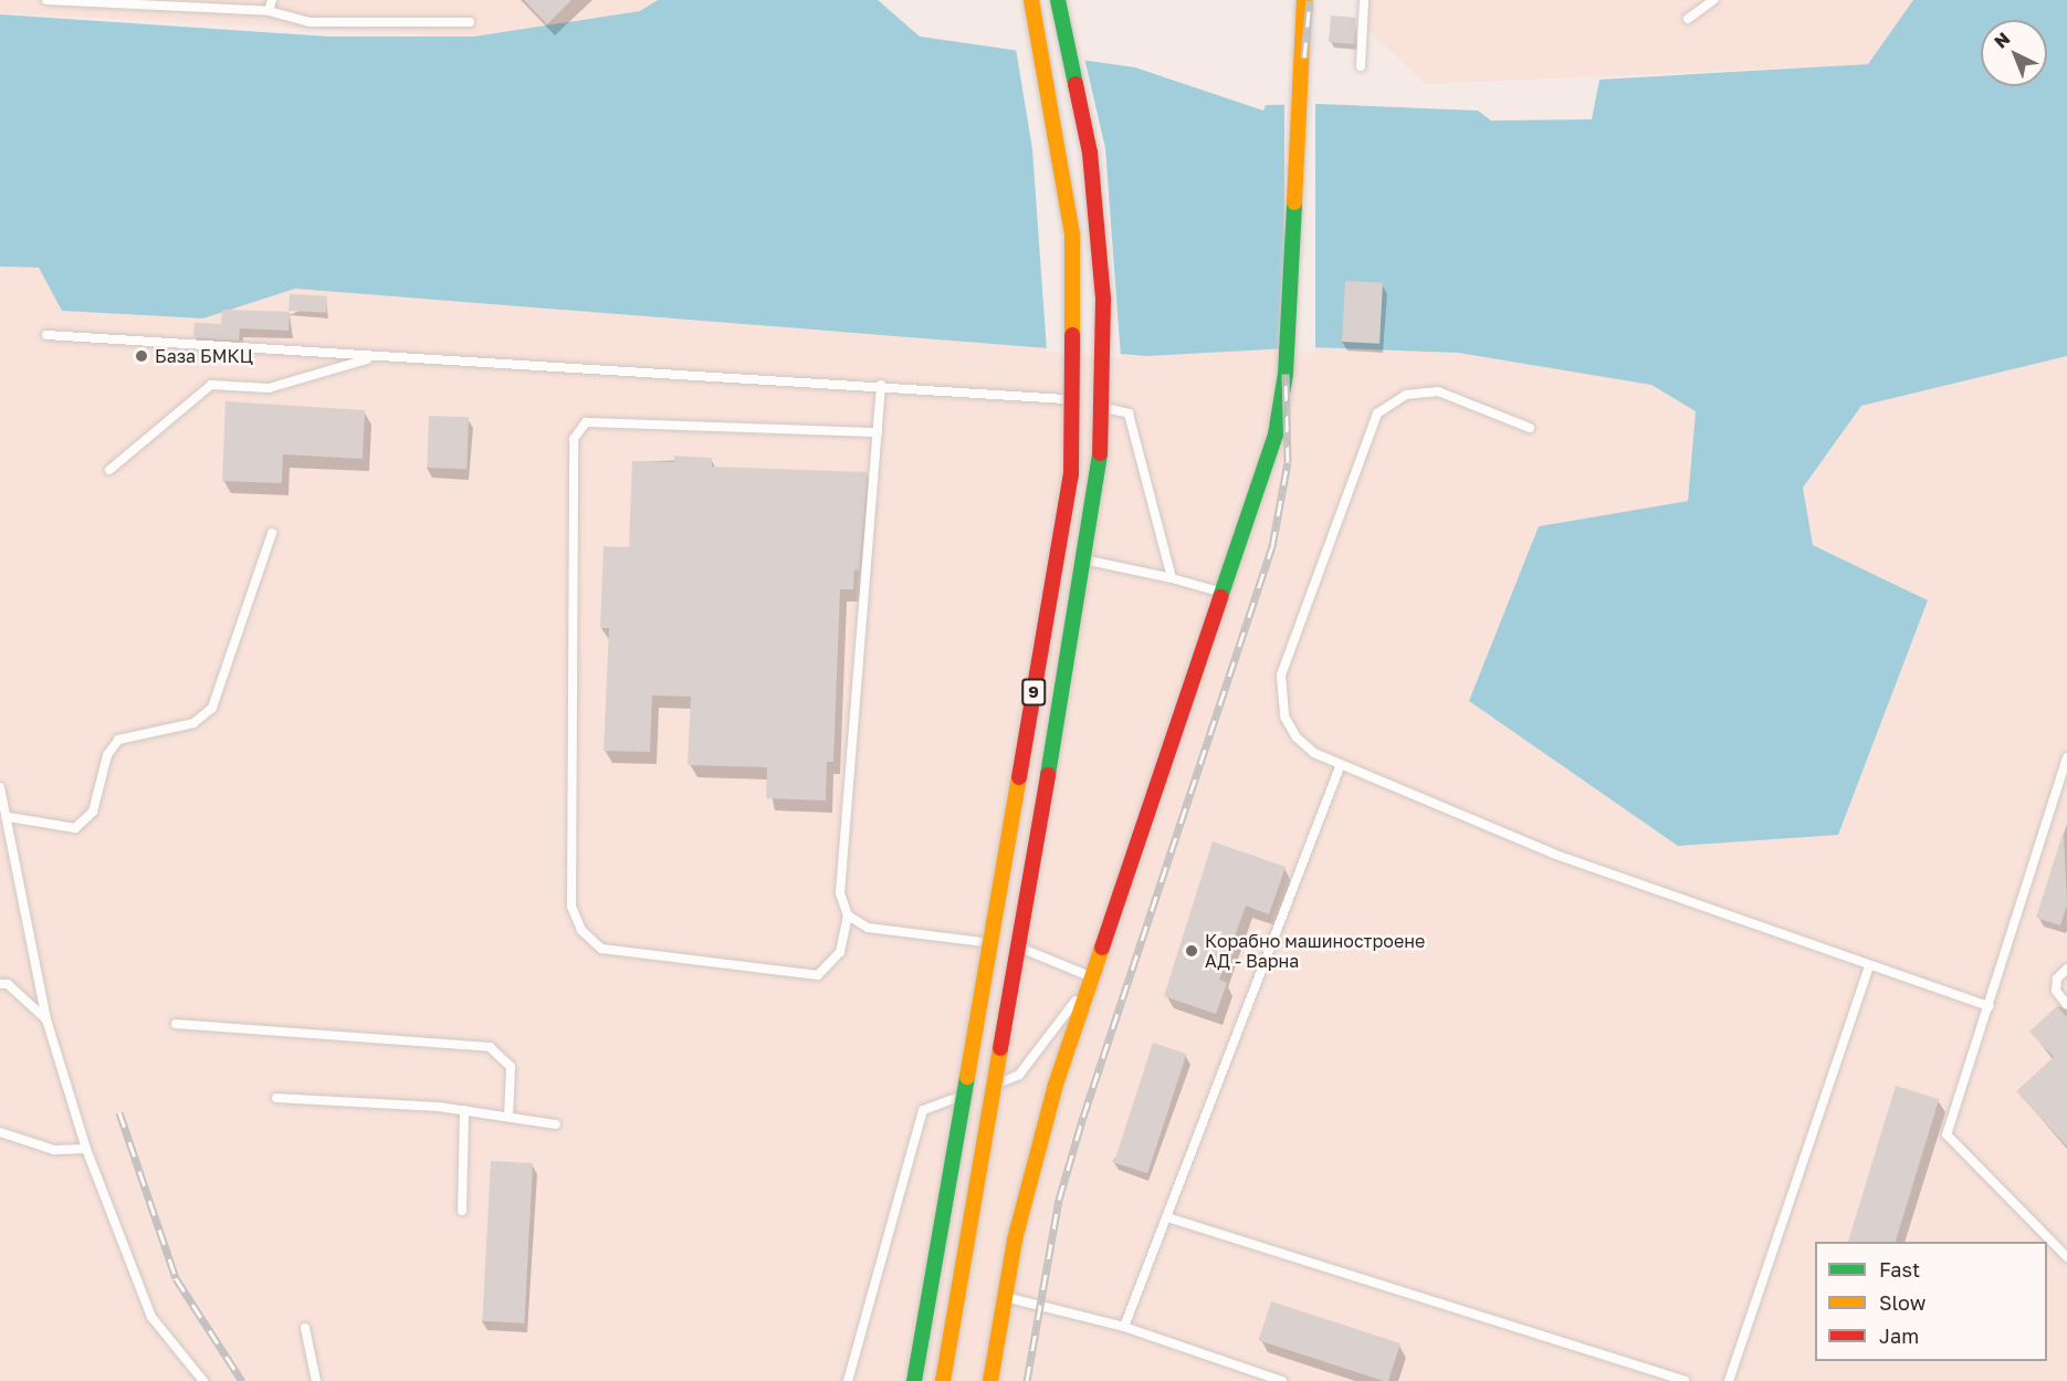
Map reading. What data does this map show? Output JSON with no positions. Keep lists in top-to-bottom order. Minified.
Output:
{"streets":{"main road":["9"]},"places":["База БМКЦ","Корабно машиностроене АД - Варна"],"legend":["Fast","Slow","Jam"],"north":"top left"}
